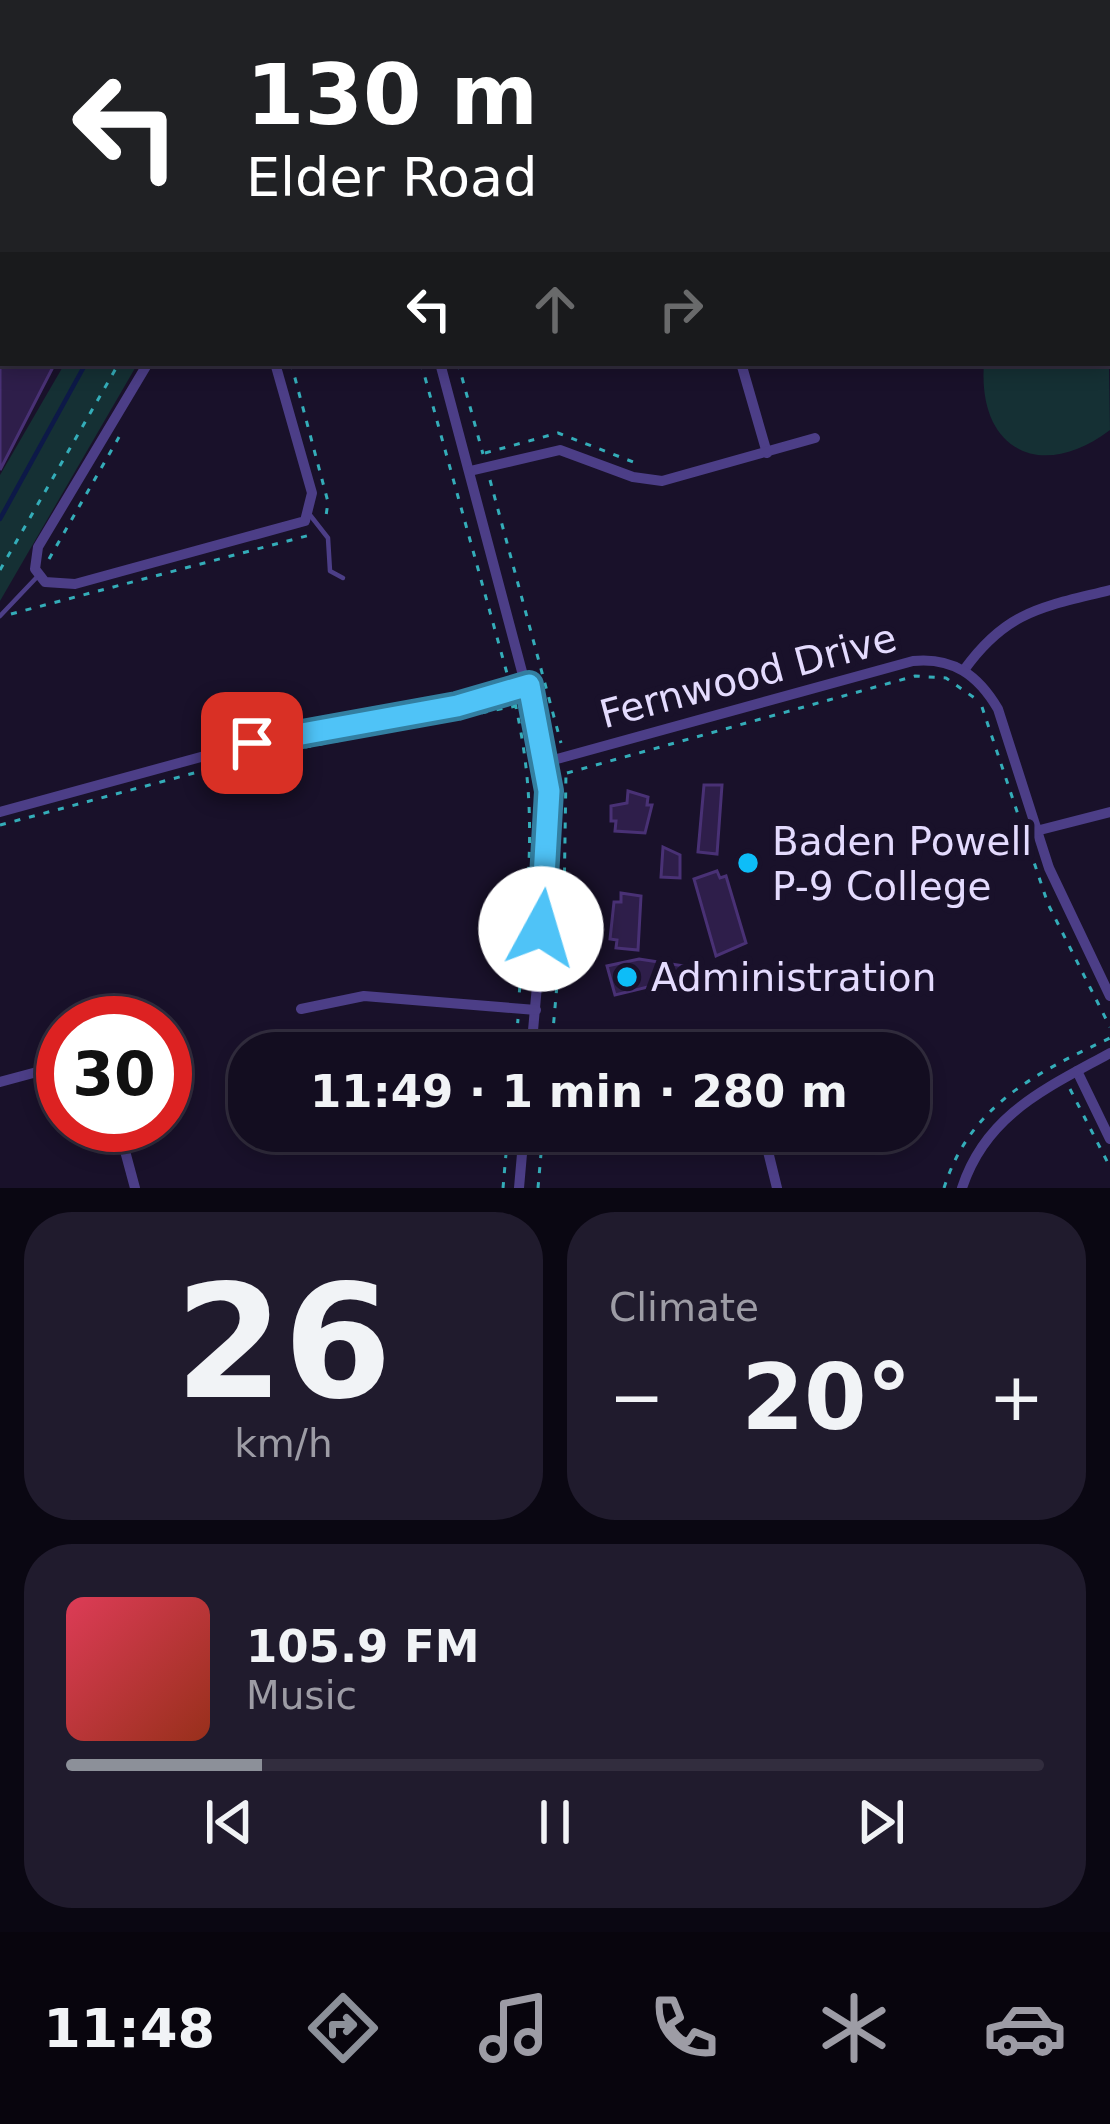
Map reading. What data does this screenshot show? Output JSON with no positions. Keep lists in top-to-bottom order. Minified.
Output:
{"streets":{"street":["Fernwood Drive"]},"places":["Baden Powell P-9 College","Administration"],"page":{"turn":["130 m","Elder Road"],"limit":"30","trip":"11:49 · 1 min · 280 m","tile":[["26","km/h"],"Climate"],"heat":["−","20°","+"],"song":["105.9 FM","Music"],"tabs":"11:48"}}
